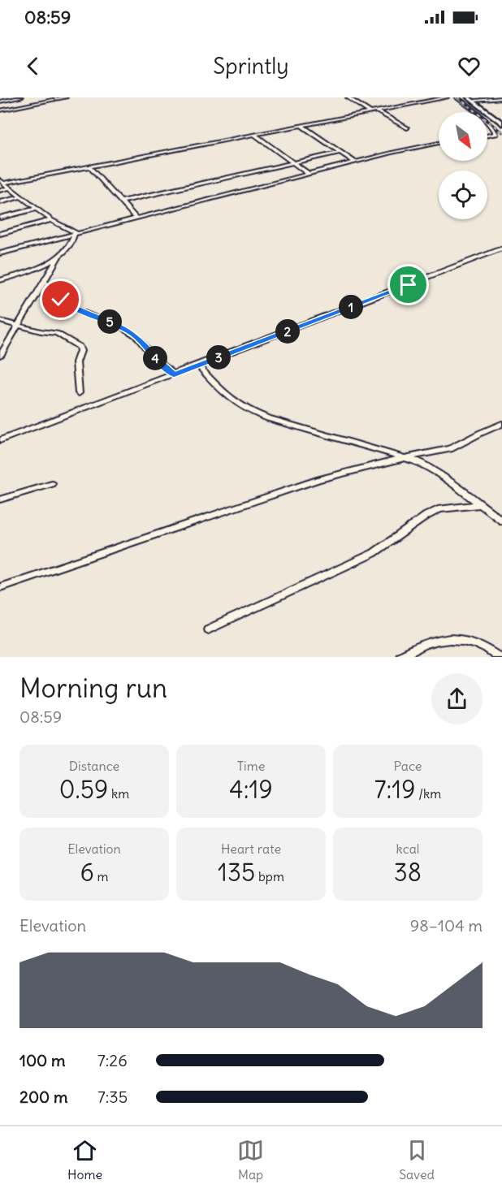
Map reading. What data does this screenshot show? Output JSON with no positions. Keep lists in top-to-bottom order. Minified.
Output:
{"north":"bottom right","page":{"status":"08:59","header":"Sprintly","pins":["1","5","2","3","4"],"heading":["Morning run","08:59"],"stats":[["Distance","0.59 km"],["Time","4:19"],["Pace","7:19 /km"],["Elevation","6 m"],["Heart rate","135 bpm"],["kcal","38"]],"chart":["Elevation","98–104 m"],"list":[{"name":"100 m","note":"7:26"},{"name":"200 m","note":"7:35"}],"tabs":["Home","Map","Saved"]}}
